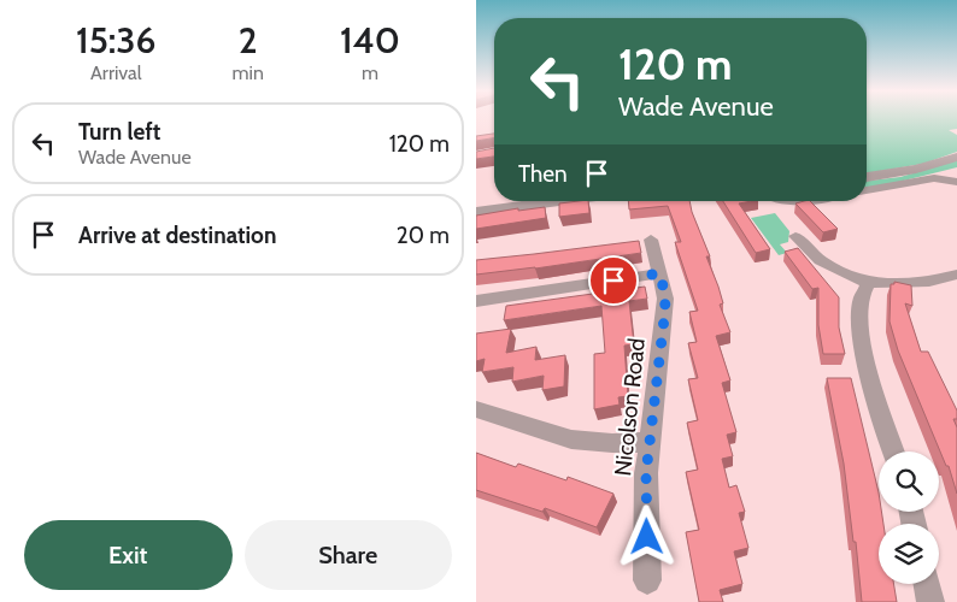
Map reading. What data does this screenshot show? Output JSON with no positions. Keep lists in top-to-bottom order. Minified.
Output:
{"streets":{"street":["Nicolson Road"]},"page":{"eta":["15:36","Arrival","2","min","140","m"],"turn":["120 m","Wade Avenue"],"list":[{"name":"Turn left","note":"Wade Avenue","value":"120 m"},{"name":"Arrive at destination","value":"20 m"}],"then":"Then","buttons":["Exit","Share"]}}
